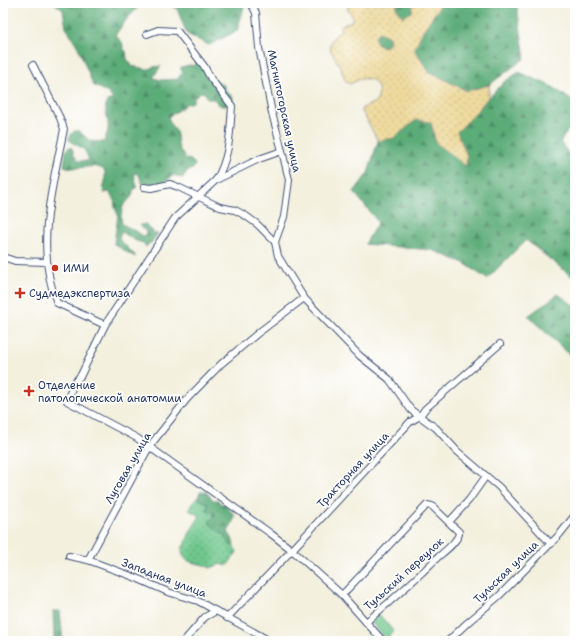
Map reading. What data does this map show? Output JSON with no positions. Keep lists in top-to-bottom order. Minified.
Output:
{"streets":{"street":["Магнитогорская улица","Луговая улица","Тракторная улица","Тульская улица","Тульский переулок","Западная улица"]},"crossings":[["Луговая улица","Западная улица"],["Тракторная улица","Западная улица"]],"places":{"other":["ИМИ"],"health":["Судмедэкспертиза","Отделение патологической анатомии"]}}
